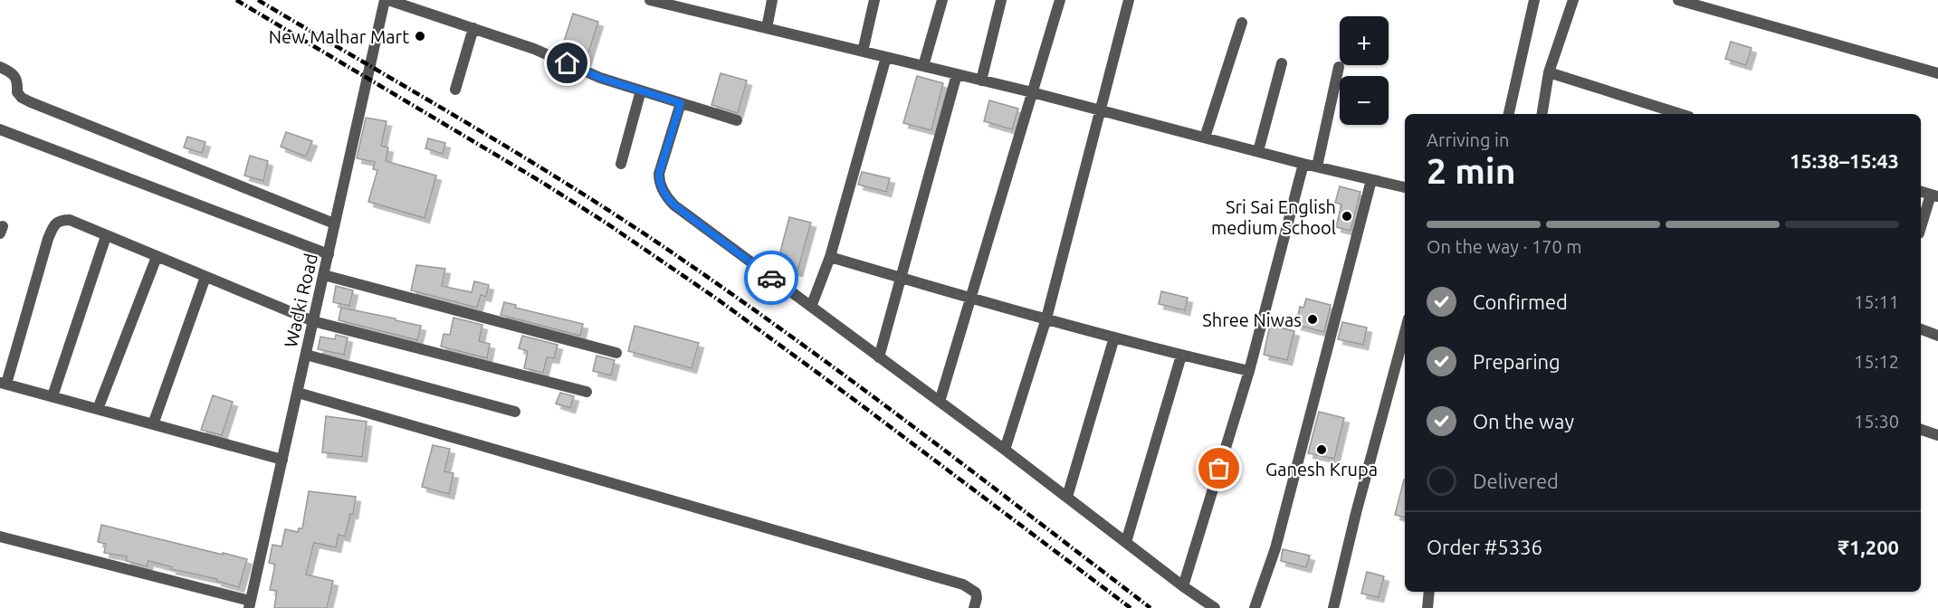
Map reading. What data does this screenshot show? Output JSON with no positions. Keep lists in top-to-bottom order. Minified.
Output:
{"streets":{"street":["Wadki Road"]},"places":["New Malhar Mart","Sri Sai English medium School","Shree Niwas","Ganesh Krupa"],"page":{"map_buttons":["+","−"],"heading":["2 min","Arriving in","15:38–15:43"],"panel":["Order #5336","₹1,200"],"bar":"On the way · 170 m","list":[["Confirmed","15:11"],["Preparing","15:12"],["On the way","15:30"],"Delivered"]}}
